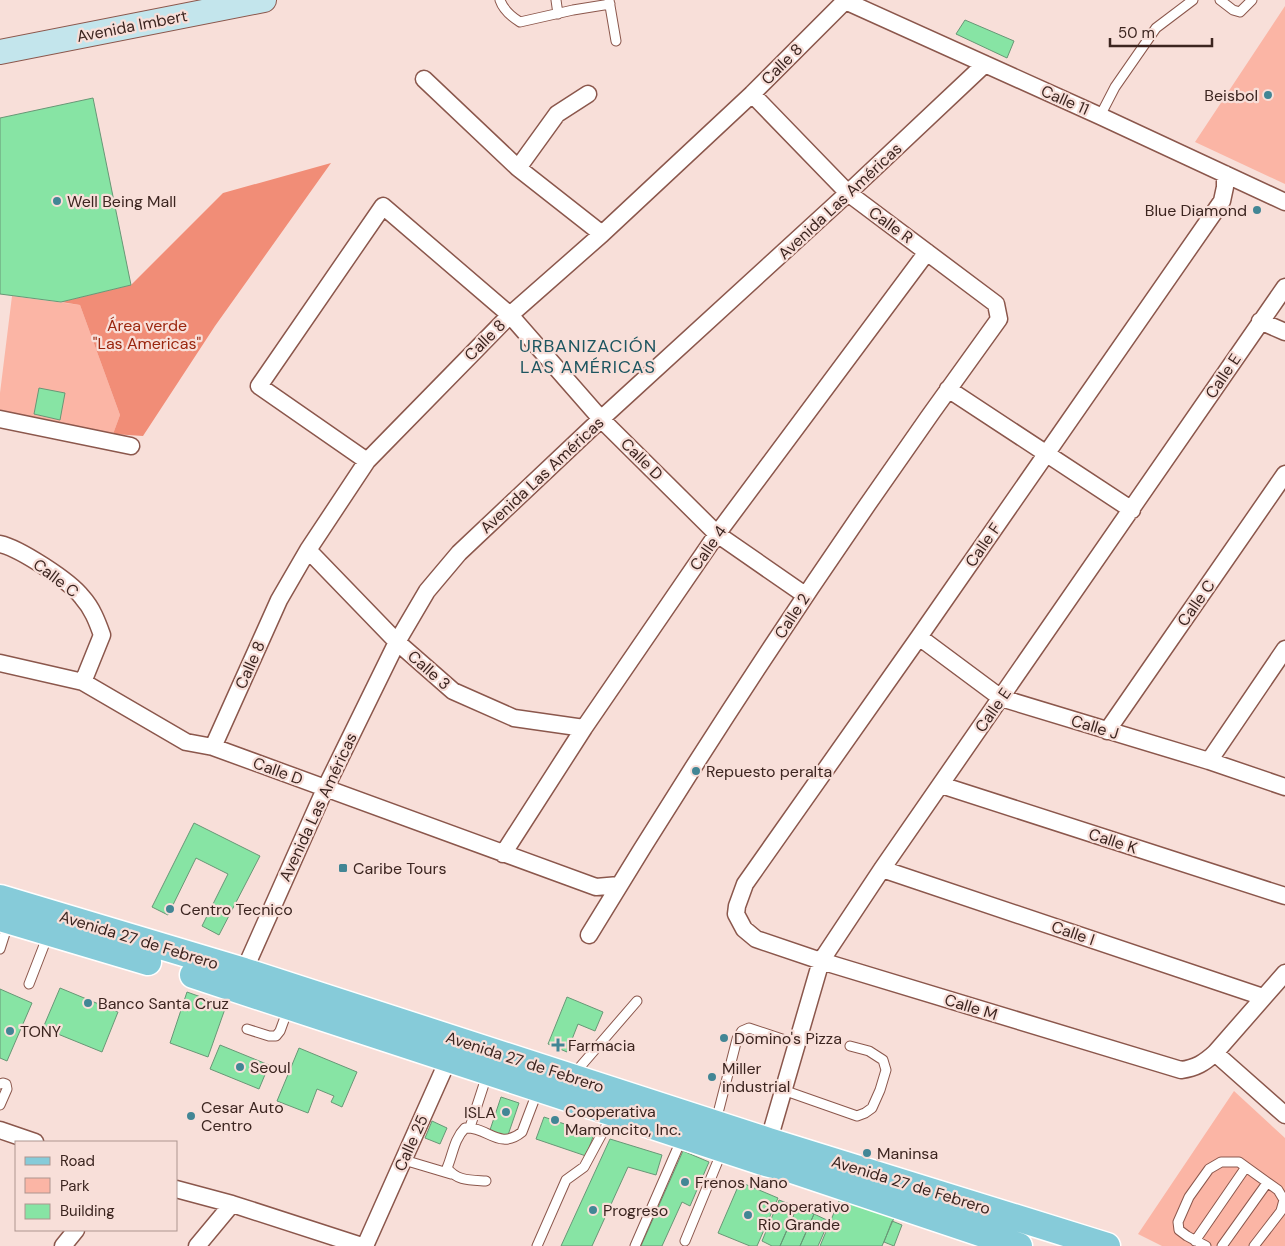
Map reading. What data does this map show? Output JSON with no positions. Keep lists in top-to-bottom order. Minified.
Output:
{"streets":{"main road":["Avenida Imbert","Avenida 27 de Febrero"],"street":["Calle 8","Calle 11","Avenida Las Américas","Calle R","Calle E","Calle D","Calle F","Calle 4","Calle C","Calle 2","Calle 3","Calle J","Calle K","Calle I","Calle M","Calle 25"]},"crossings":[["Calle 8","Calle 11"],["Calle 8","Calle R"],["Calle 8","Calle D"],["Calle 8","Calle 3"],["Calle 11","Avenida Las Américas"],["Calle 11","Calle F"],["Avenida Las Américas","Calle R"],["Avenida Las Américas","Calle D"],["Avenida Las Américas","Calle 3"],["Avenida Las Américas","Avenida 27 de Febrero"],["Calle R","Calle 4"],["Calle R","Calle 2"],["Calle E","Calle J"],["Calle E","Calle K"],["Calle E","Calle I"],["Calle E","Avenida 27 de Febrero"],["Calle E","Calle M"],["Calle D","Calle 4"],["Calle D","Calle C"],["Calle D","Calle 2"],["Calle F","Calle J"],["Calle F","Calle M"],["Calle 4","Calle 3"],["Calle C","Calle J"],["Calle I","Calle M"],["Avenida 27 de Febrero","Calle 25"]],"districts":["URBANIZACIÓN LAS AMÉRICAS"],"parks":["Área verde \"Las Americas\""],"places":{"other":["Beisbol","Well Being Mall","Blue Diamond","Repuesto peralta","Centro Tecnico","Banco Santa Cruz","TONY","Domino's Pizza","Seoul","Miller industrial","ISLA","Cesar Auto Centro","Cooperativa Mamoncito, Inc.","Maninsa","Frenos Nano","Progreso","Cooperativo Rio Grande"],"transit":["Caribe Tours"],"health":["Farmacia"]},"legend":["Road","Park","Building"],"scale_bar":"50 m"}
